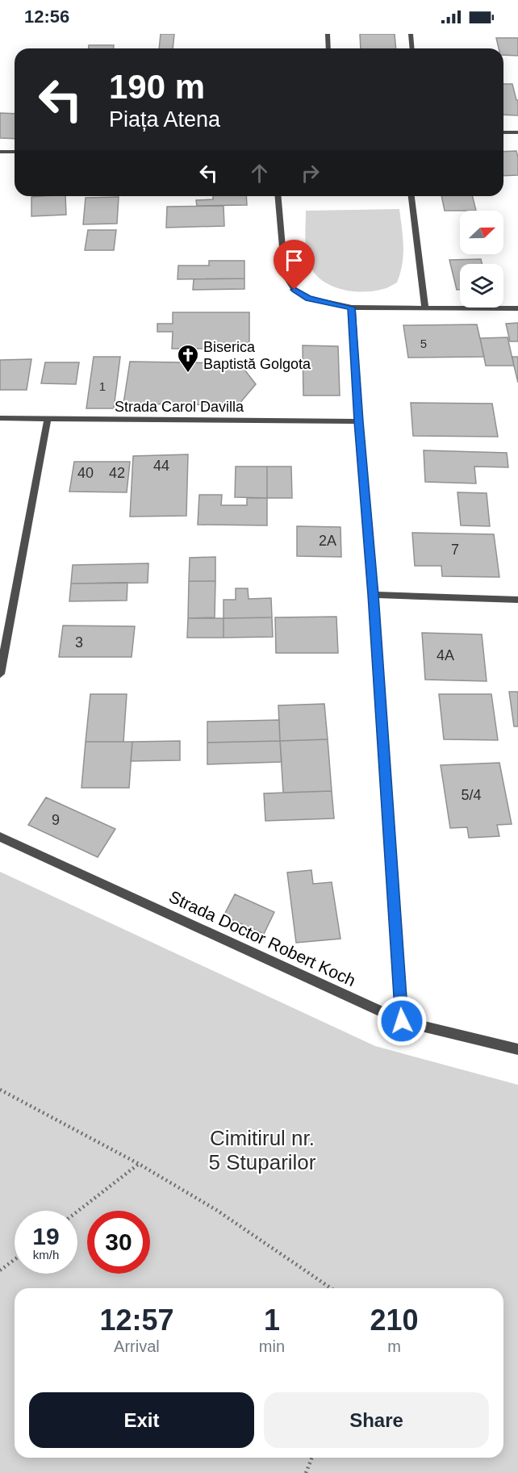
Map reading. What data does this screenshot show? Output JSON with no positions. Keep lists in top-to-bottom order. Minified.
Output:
{"streets":{"street":["Strada Carol Davilla","Strada Doctor Robert Koch"]},"parks":["Cimitirul nr. 5 Stuparilor"],"places":{"church":["Biserica Baptistă Golgota"]},"house_numbers":["5","1","44","40","42","2A","7","3","4A","5/4","9"],"north":"right","page":{"status":"12:56","turn":["190 m","Piața Atena"],"speed":"19 km/h","limit":"30","eta":["12:57","Arrival","1","min","210","m"],"buttons":["Exit","Share"]}}
